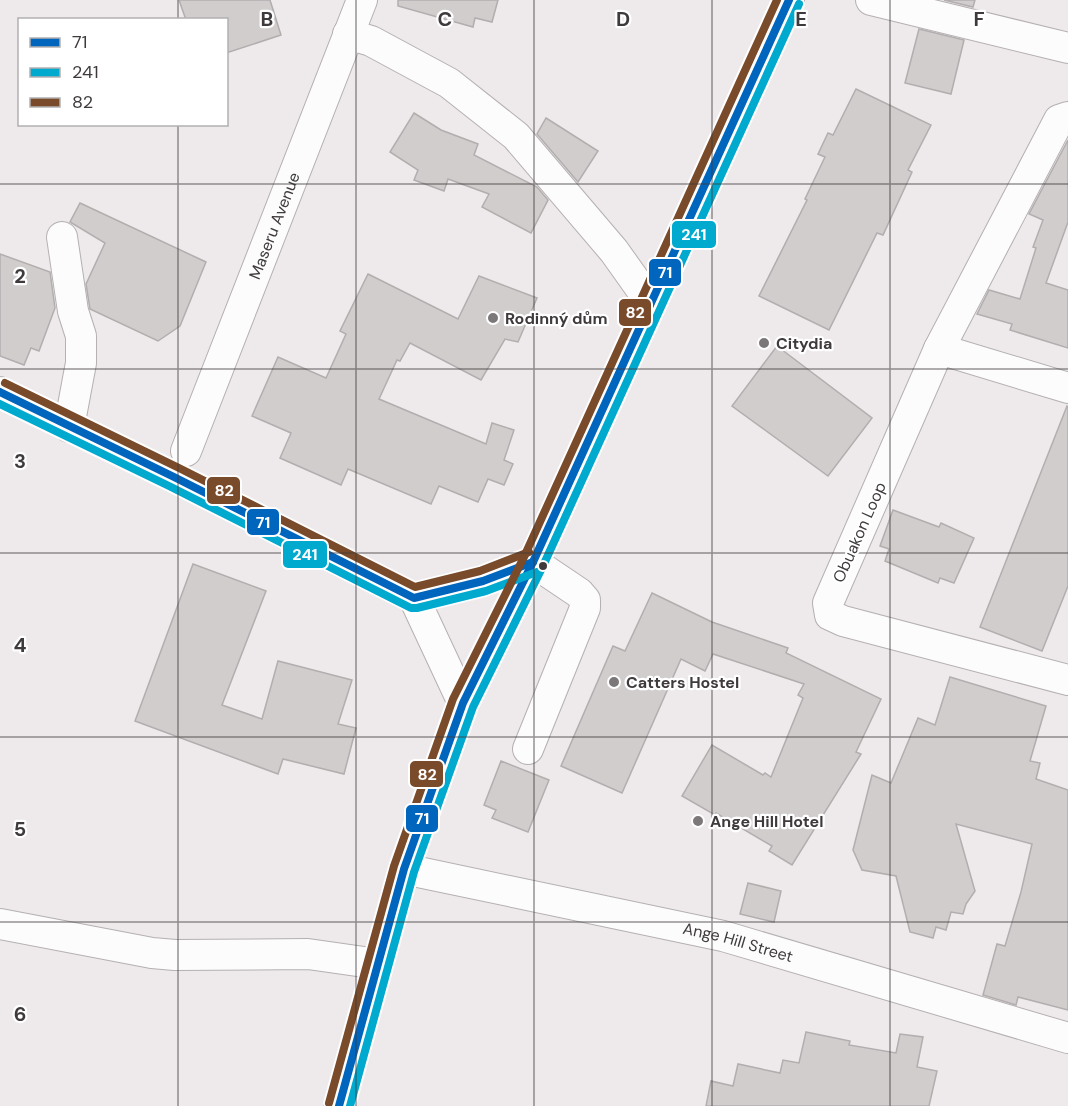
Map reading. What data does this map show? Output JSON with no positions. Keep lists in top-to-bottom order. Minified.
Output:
{"streets":{"street":["Maseru Avenue","Obuakon Loop","Ange Hill Street"]},"places":["Rodinný dům","Citydia","Catters Hostel","Ange Hill Hotel"],"lines":["transit line 71","transit line 82","transit line 241"],"legend":["71","241","82"],"grid":{"columns":["B","C","D","E","F"],"rows":["2","3","4","5","6"]}}
